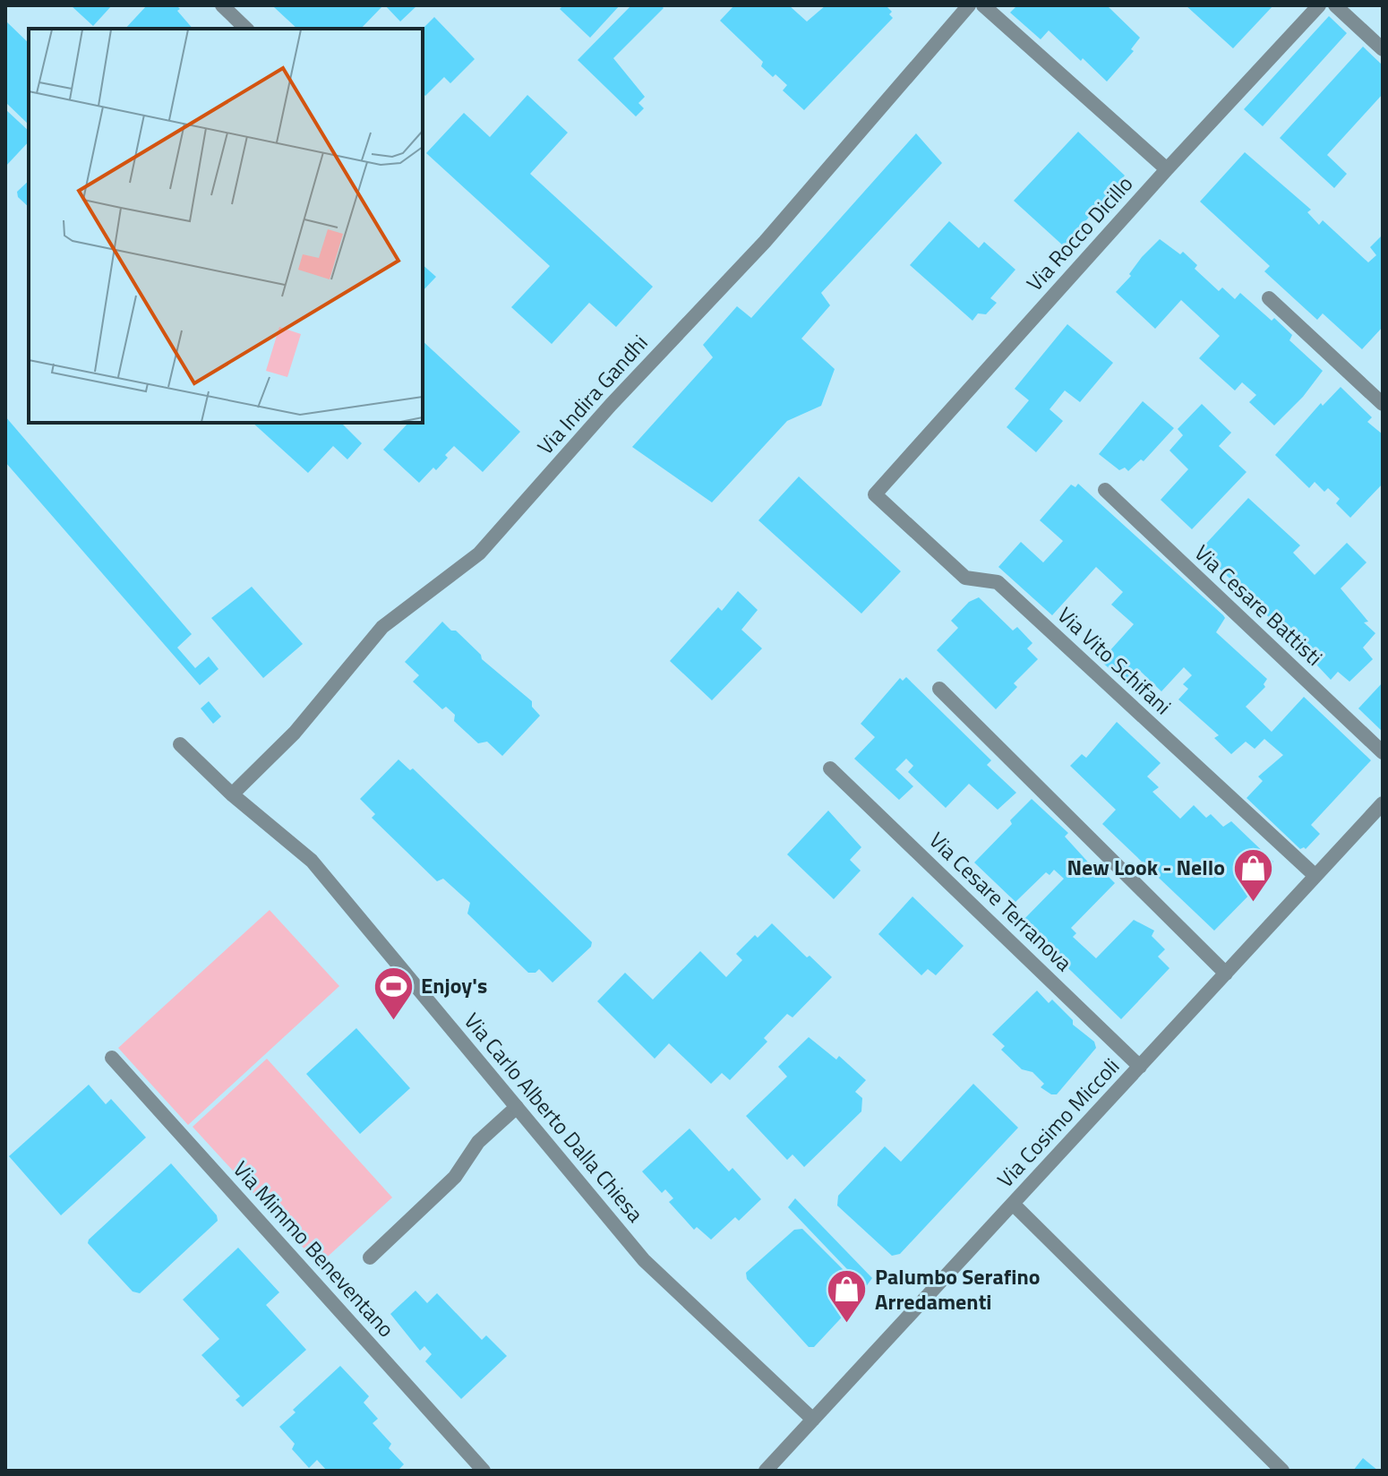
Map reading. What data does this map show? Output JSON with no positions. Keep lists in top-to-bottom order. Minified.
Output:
{"streets":{"street":["Via Rocco Dicillo","Via Indira Gandhi","Via Cesare Battisti","Via Vito Schifani","Via Cesare Terranova","Via Carlo Alberto Dalla Chiesa","Via Cosimo Miccoli","Via Mimmo Beneventano"]},"crossings":[["Via Rocco Dicillo","Via Vito Schifani"],["Via Indira Gandhi","Via Carlo Alberto Dalla Chiesa"],["Via Vito Schifani","Via Cosimo Miccoli"],["Via Cesare Terranova","Via Cosimo Miccoli"],["Via Carlo Alberto Dalla Chiesa","Via Cosimo Miccoli"]],"places":{"shop":["New Look - Nello","Palumbo Serafino Arredamenti"],"sports":["Enjoy's"]}}
